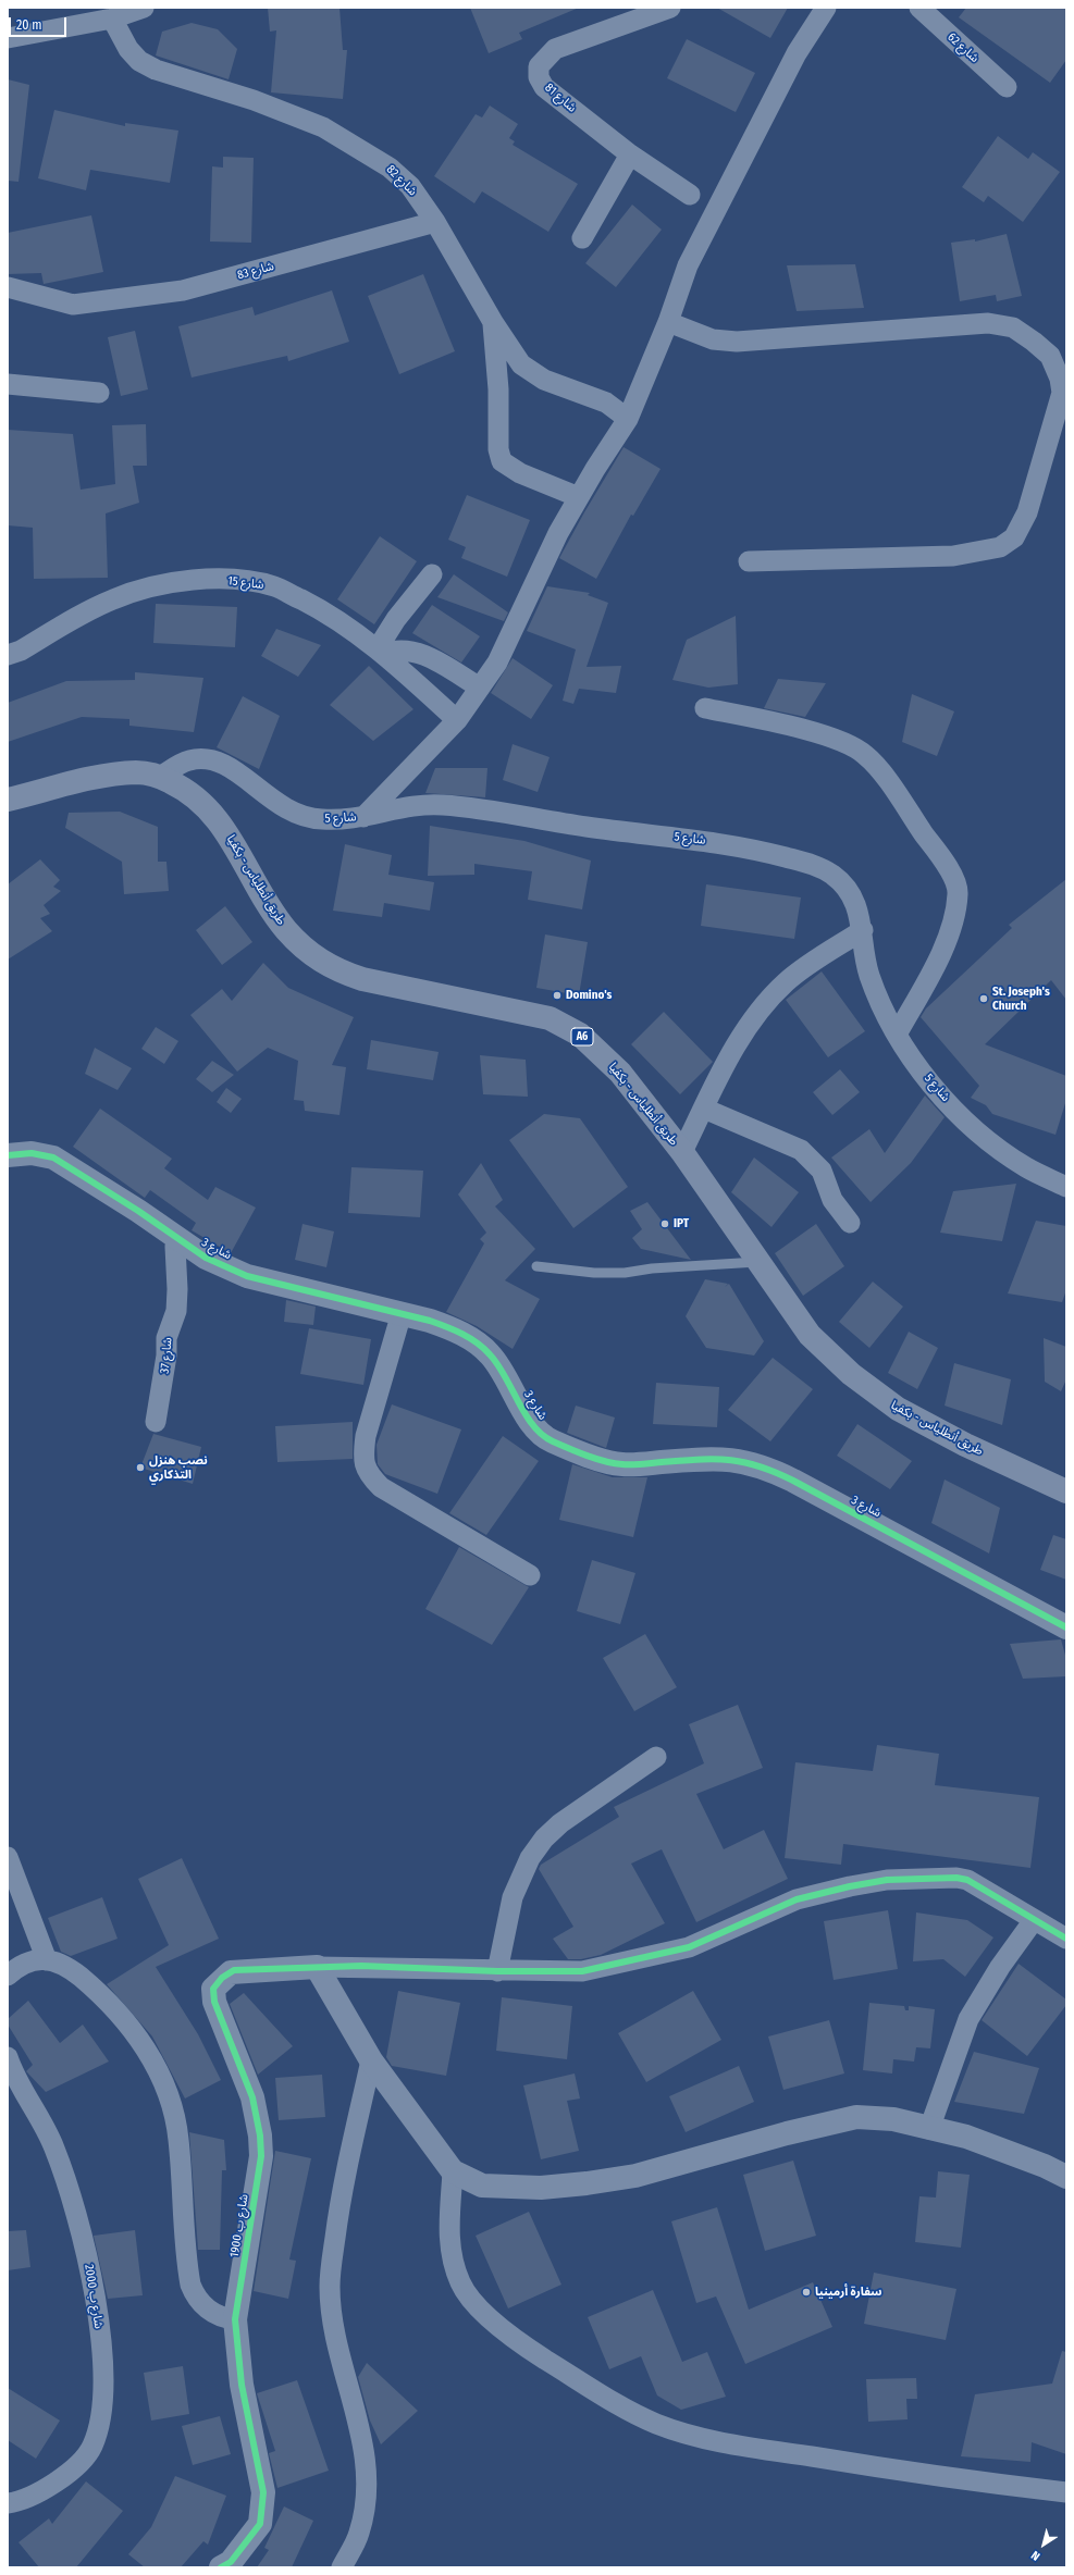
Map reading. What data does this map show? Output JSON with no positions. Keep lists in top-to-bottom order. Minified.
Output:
{"streets":{"highway":["طريق أنطلياس - بكفيا","A6"],"street":["شارع 62","شارع 81","شارع 82","شارع 83","شارع 15","شارع 5","شارع 3","شارع 37","شارع ب 1900","شارع ب 2000"]},"crossings":[["شارع 82","شارع 83"],["شارع 5","طريق أنطلياس - بكفيا"],["شارع 3","شارع 37"]],"places":["Domino's","St. Joseph's Church","IPT","نصب هنزل التذكاري","سفارة أرمينيا"],"scale_bar":"20 m","north":"bottom left"}
